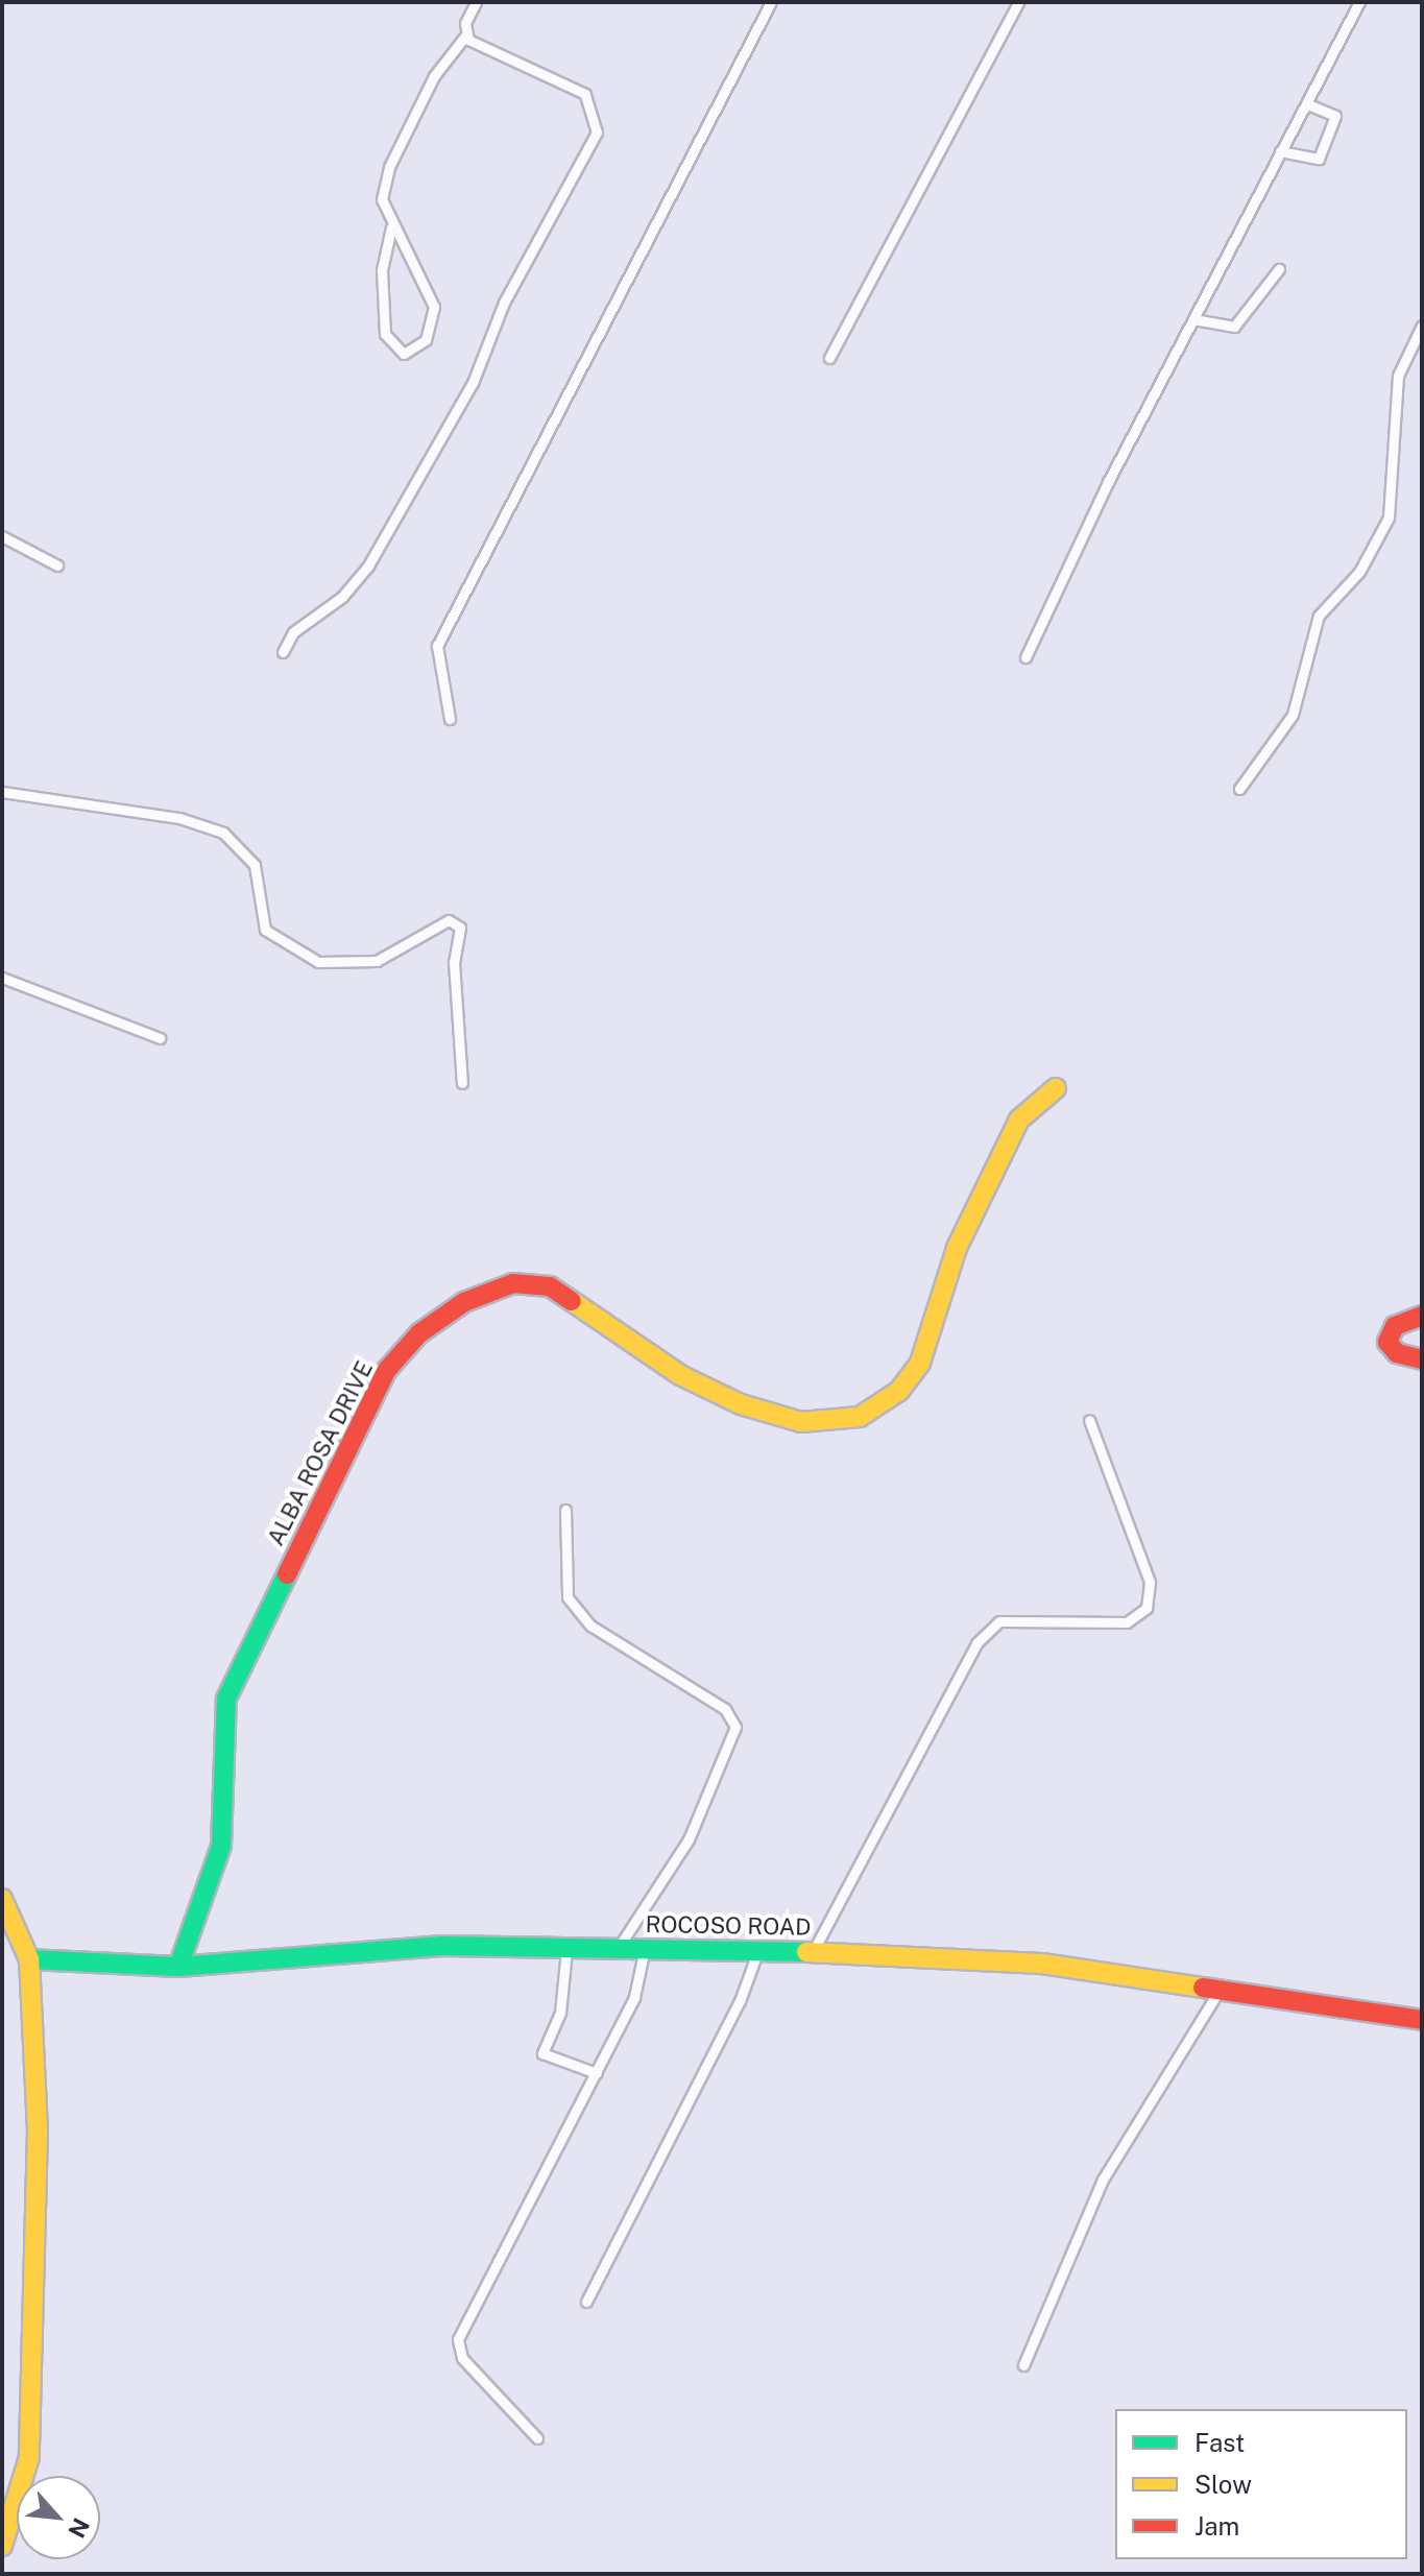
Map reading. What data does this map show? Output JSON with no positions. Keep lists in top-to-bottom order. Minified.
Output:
{"streets":{"street":["ALBA ROSA DRIVE","ROCOSO ROAD"]},"crossings":[["ALBA ROSA DRIVE","ROCOSO ROAD"]],"legend":["Fast","Slow","Jam"],"north":"bottom right"}
